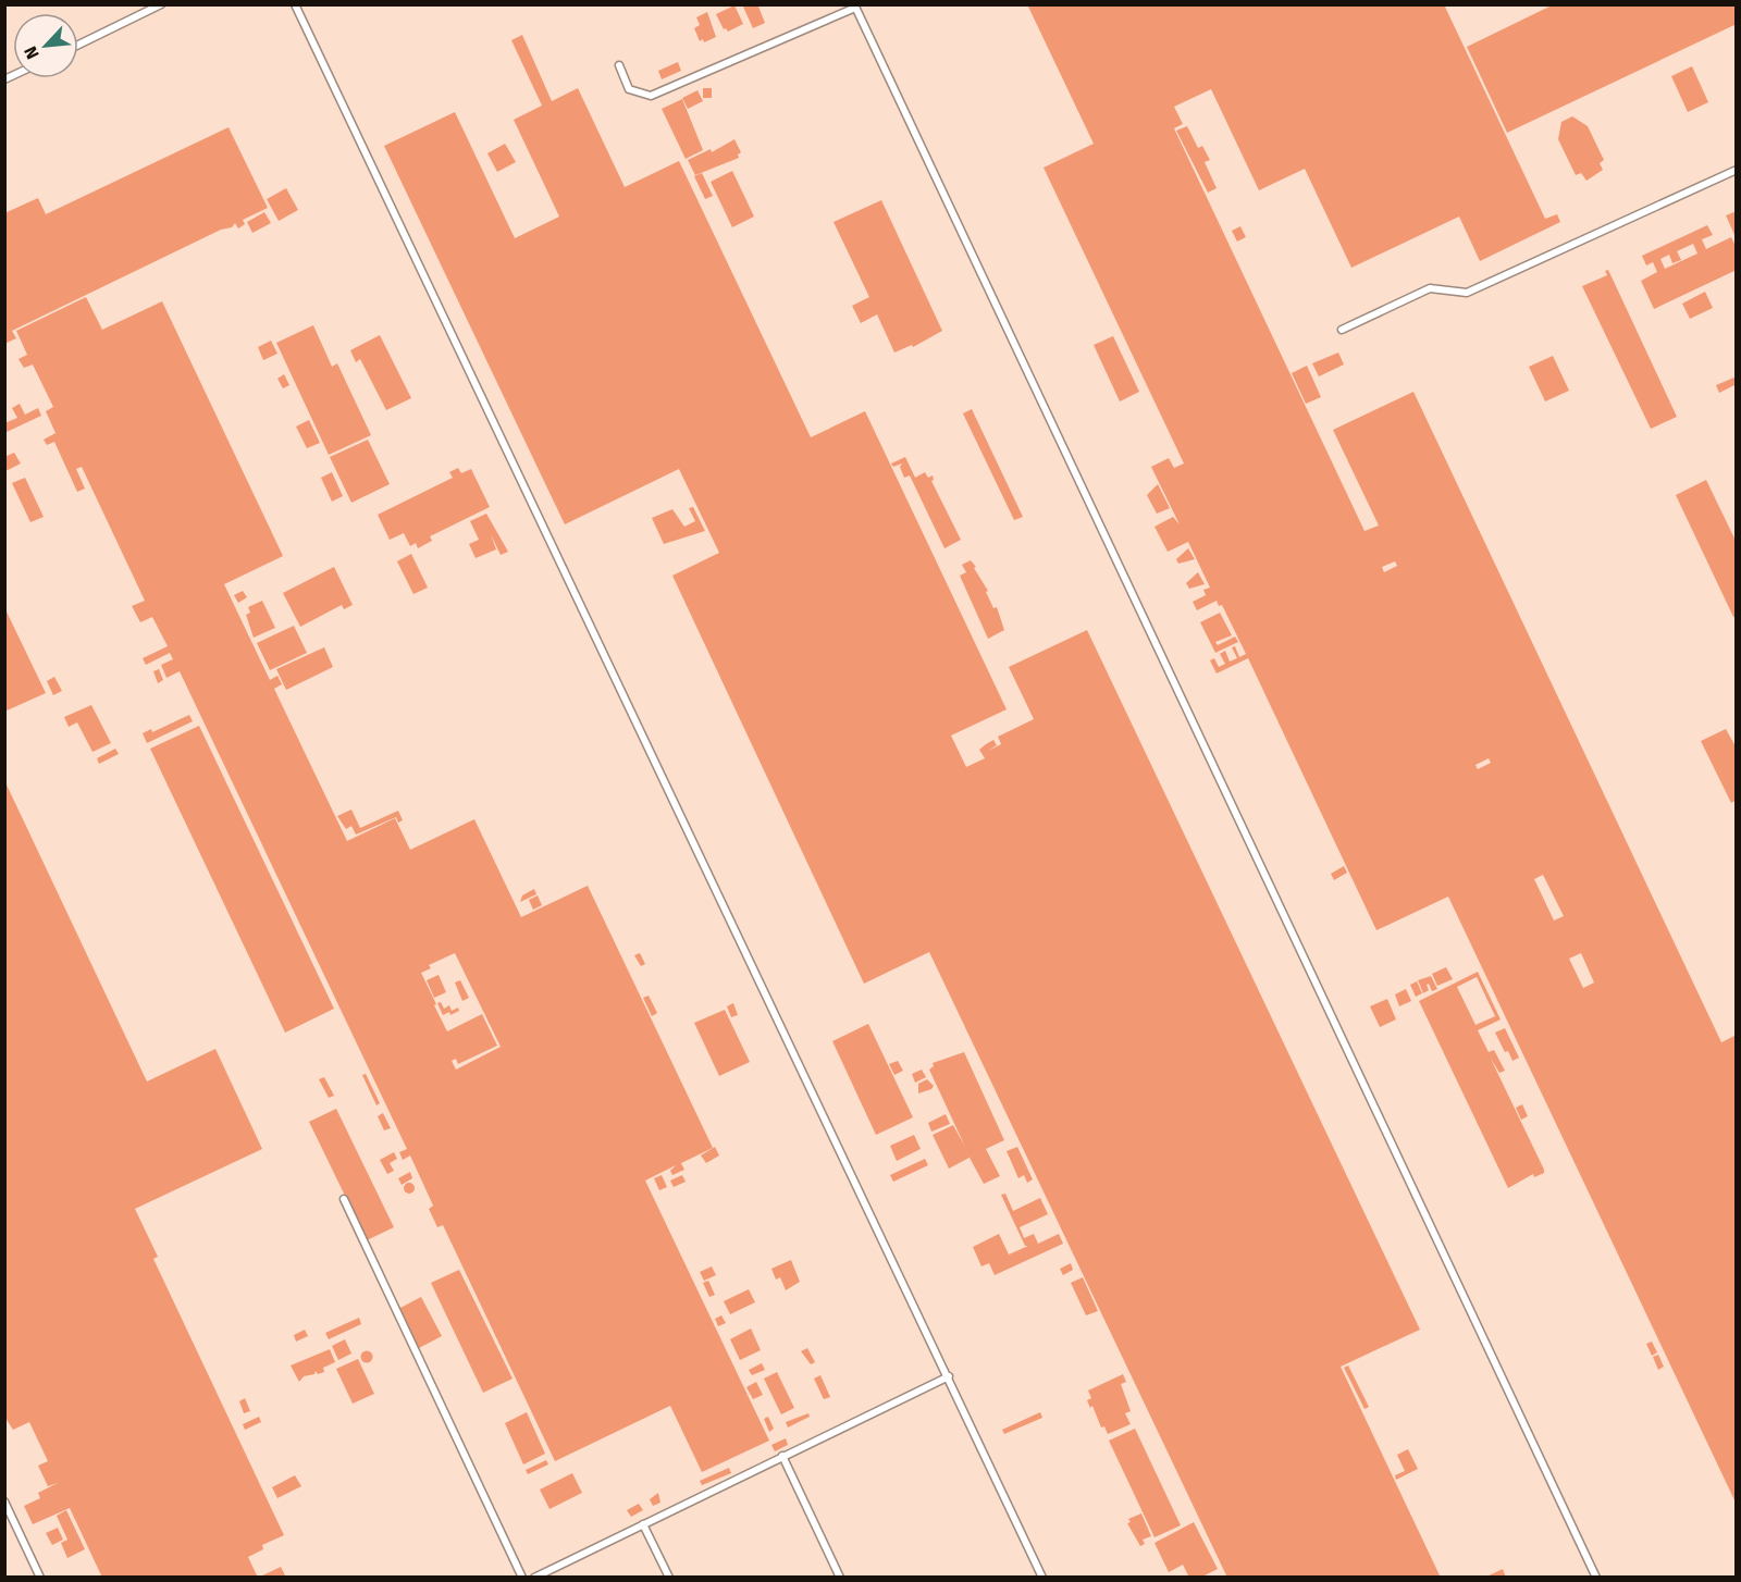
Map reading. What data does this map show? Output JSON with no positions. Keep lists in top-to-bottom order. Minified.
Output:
{"north":"bottom left"}
